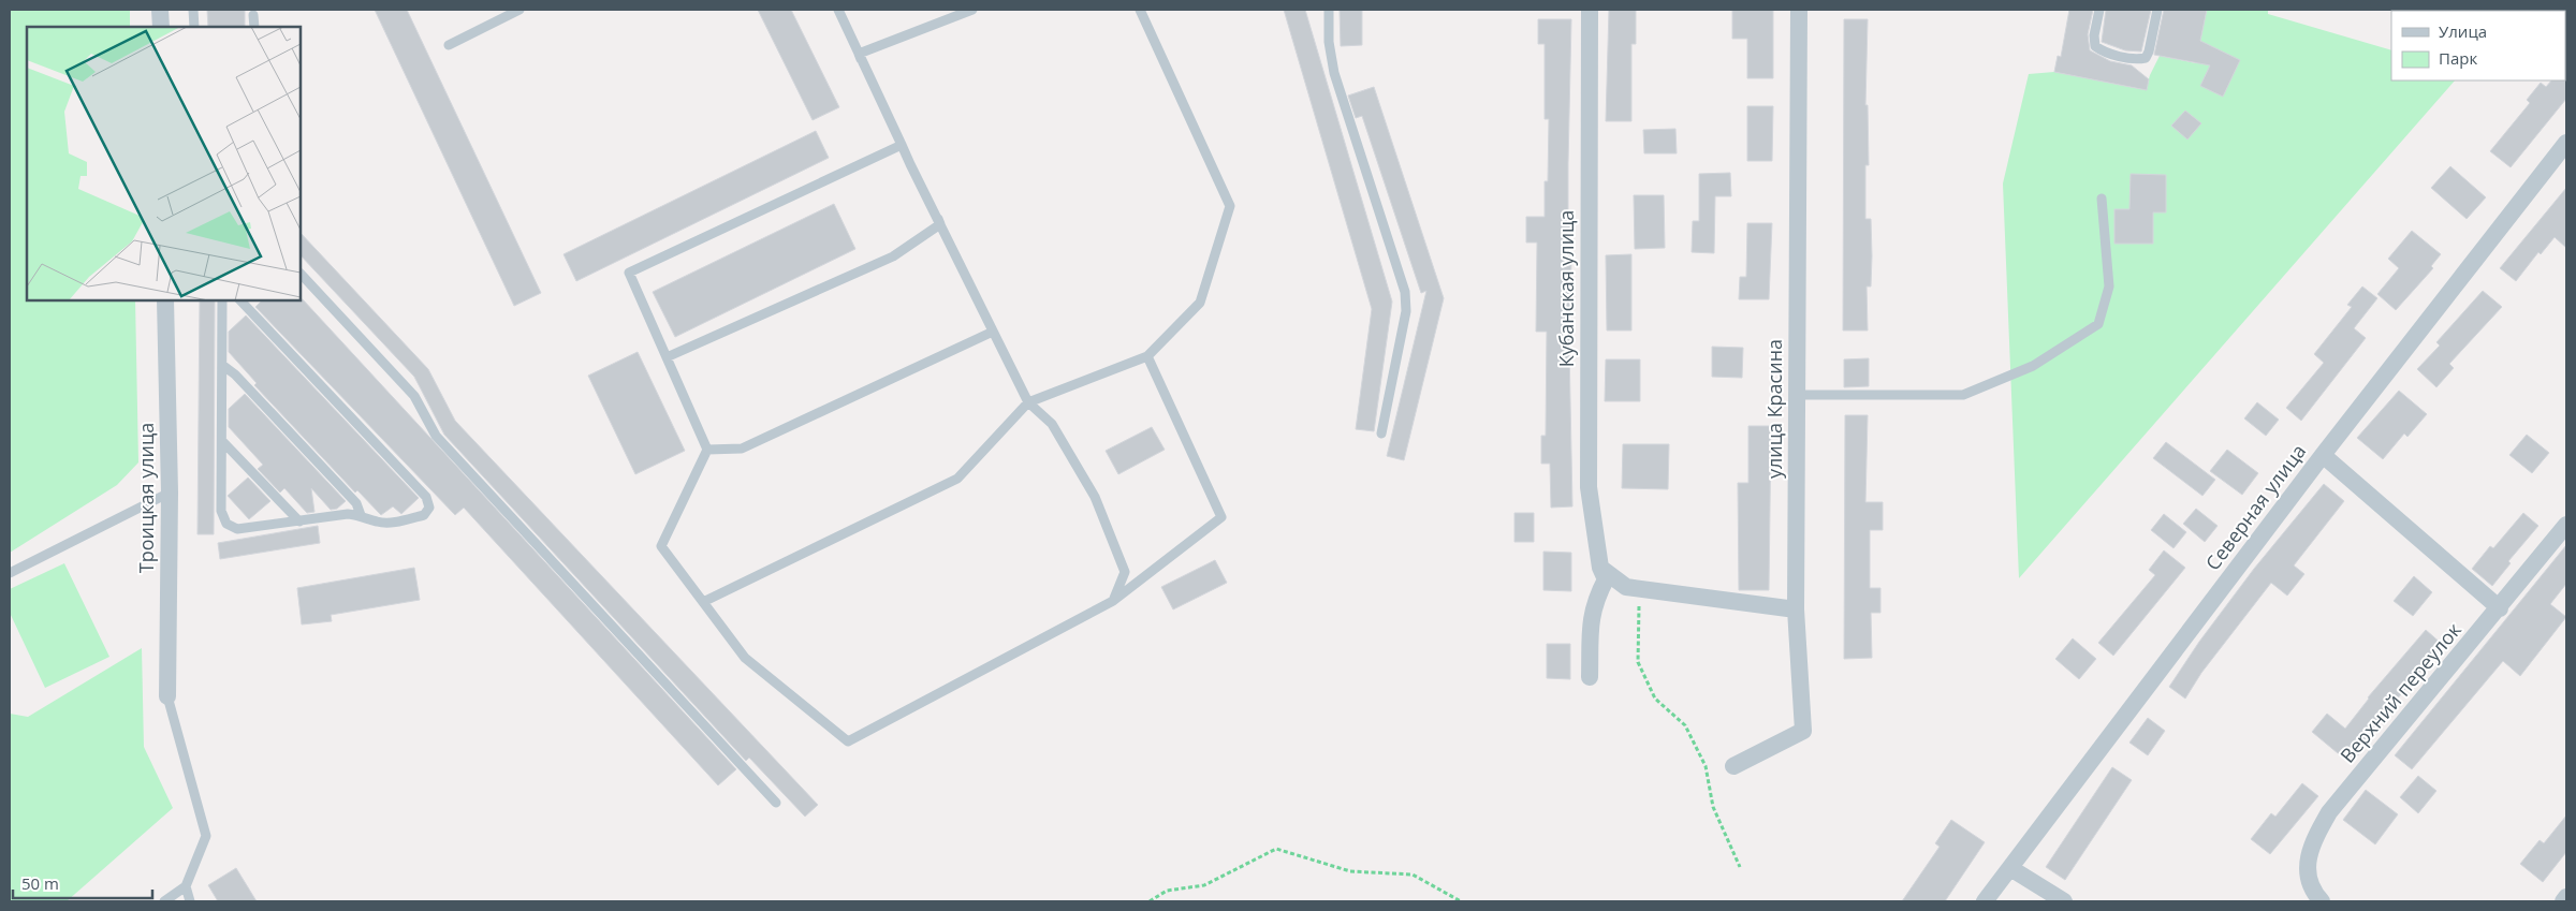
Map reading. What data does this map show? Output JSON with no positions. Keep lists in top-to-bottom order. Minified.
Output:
{"streets":{"street":["Кубанская улица","улица Красина","Троицкая улица","Северная улица","Верхний переулок"]},"legend":["Улица","Парк"],"scale_bar":"50 m"}
